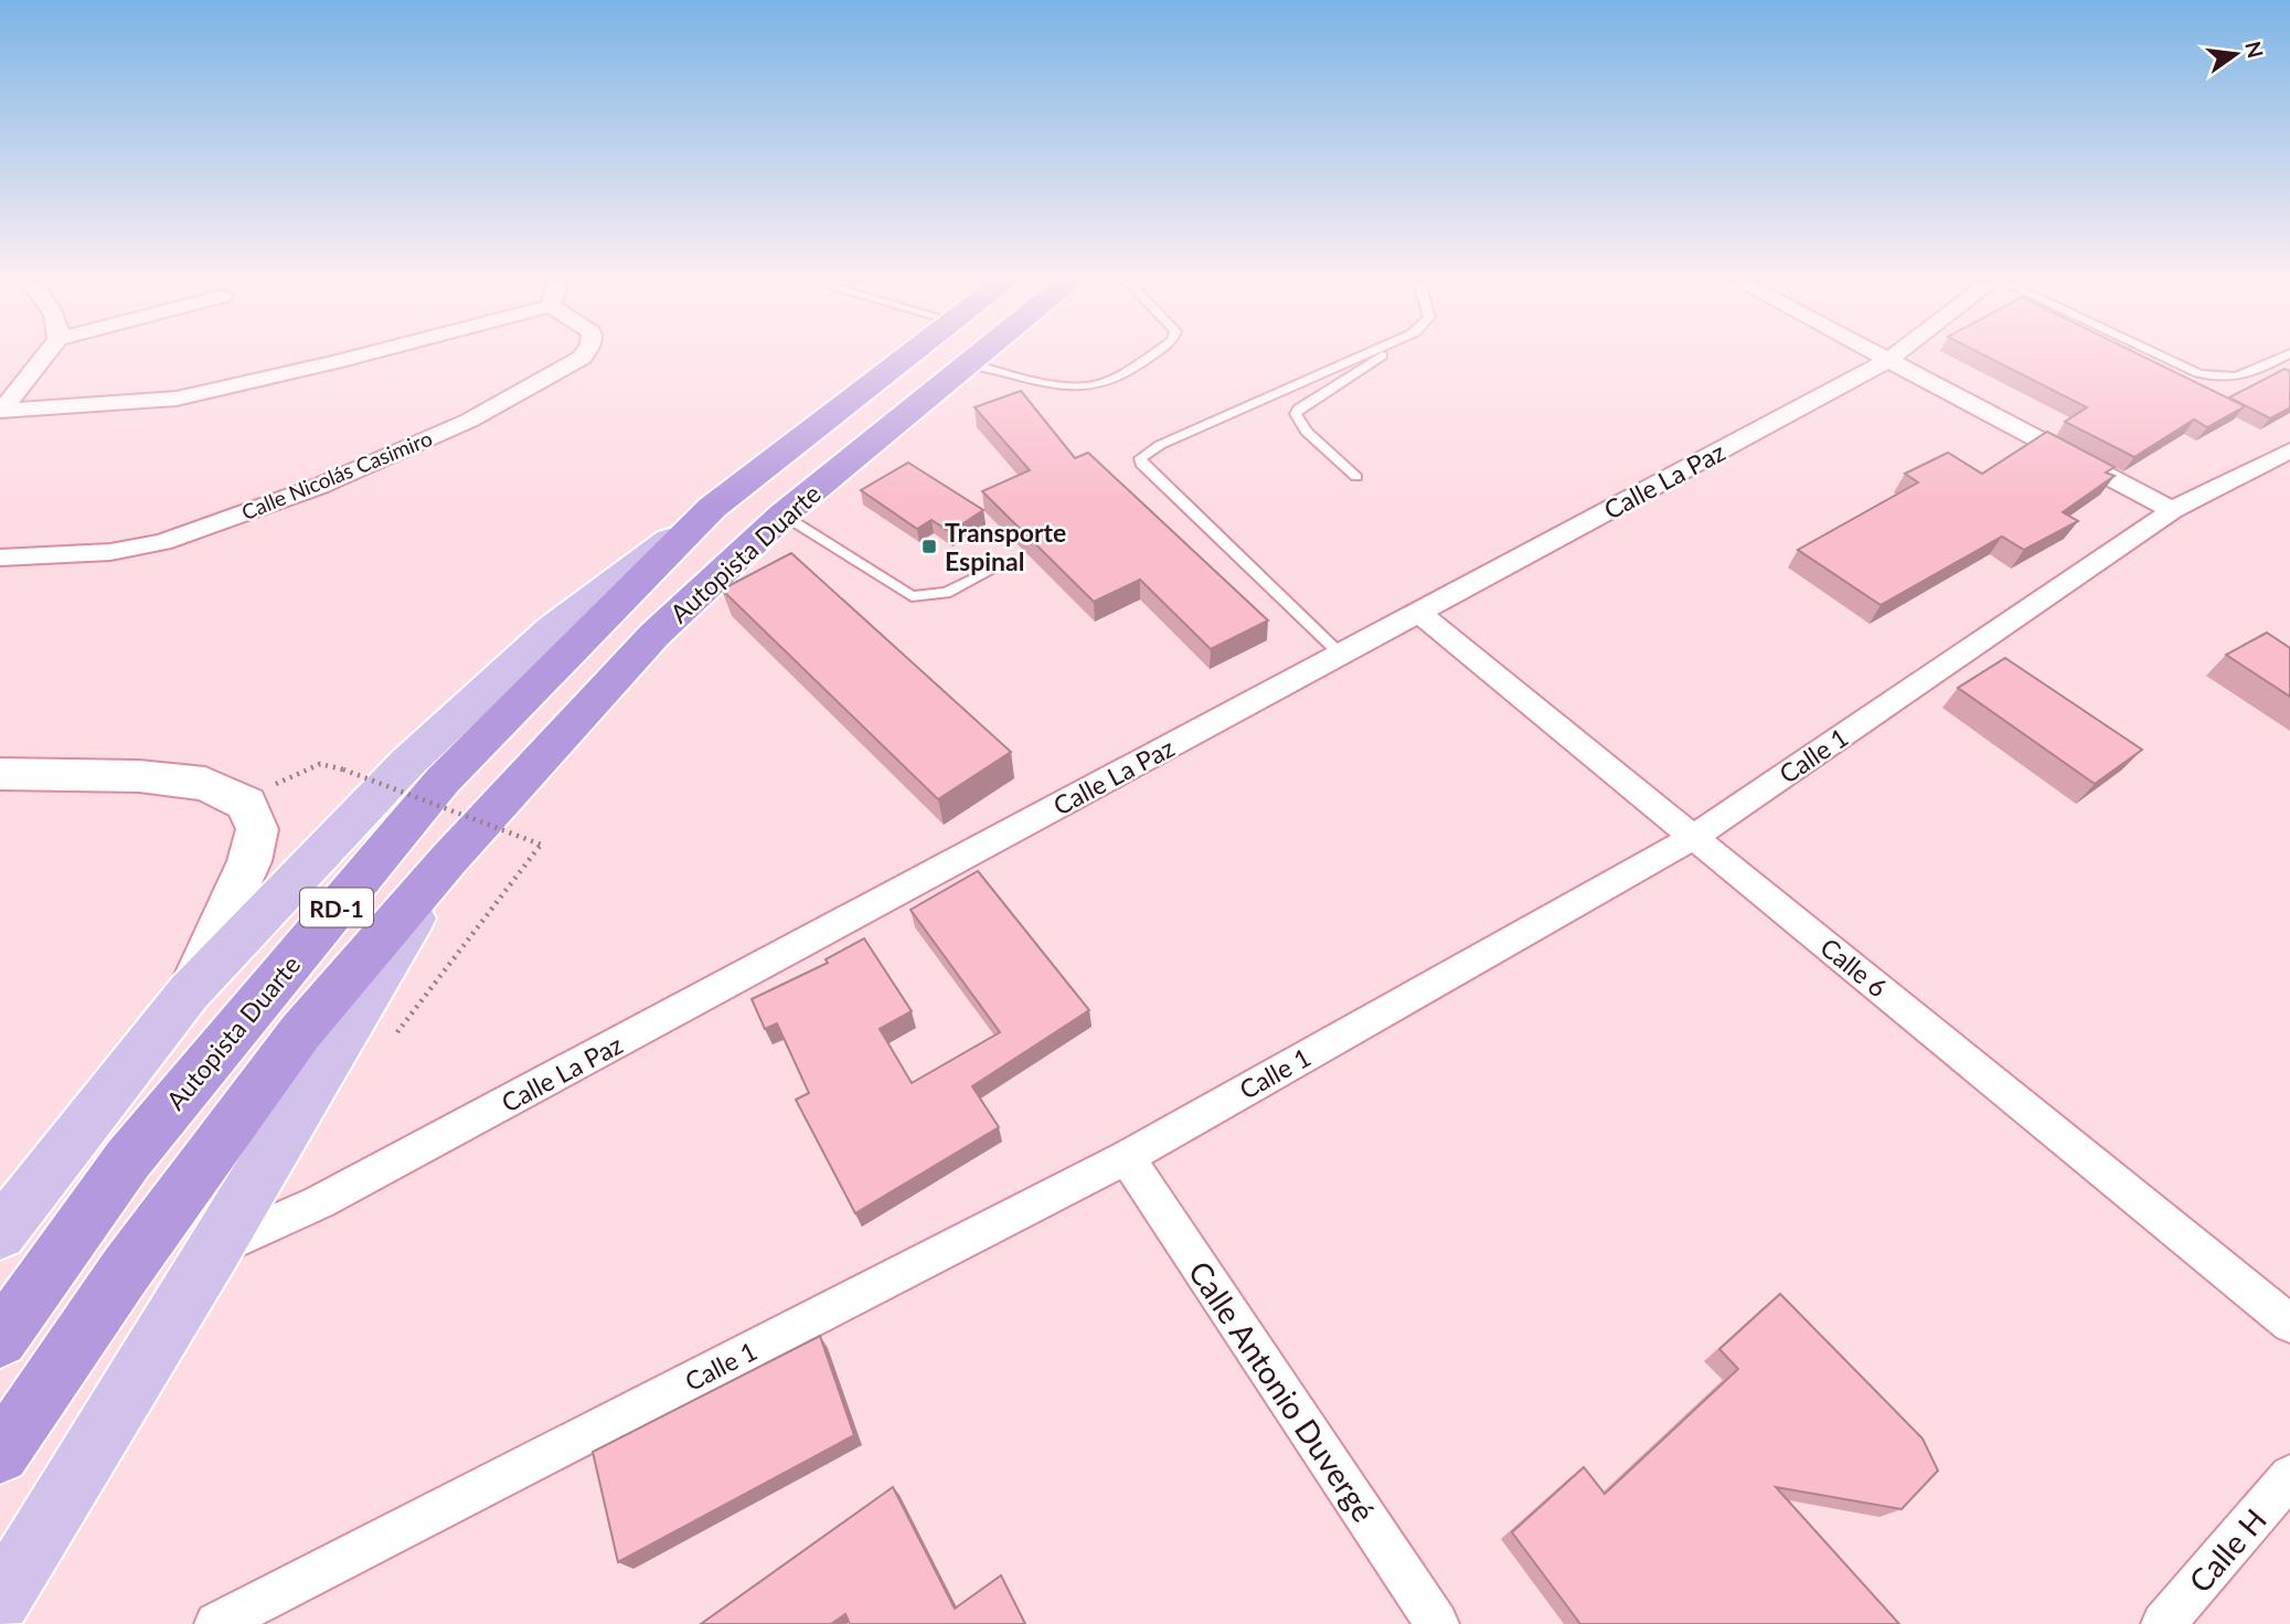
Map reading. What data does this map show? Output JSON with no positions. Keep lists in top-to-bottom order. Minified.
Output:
{"streets":{"highway":["Autopista Duarte","RD-1"],"street":["Calle Nicolás Casimiro","Calle La Paz","Calle 1","Calle 6","Calle Antonio Duvergé","Calle H"]},"crossings":[["Calle La Paz","Autopista Duarte"],["Calle La Paz","Calle 6"],["Calle 1","Calle 6"],["Calle 1","Calle Antonio Duvergé"]],"places":{"transit":["Transporte Espinal"]},"north":"right"}
